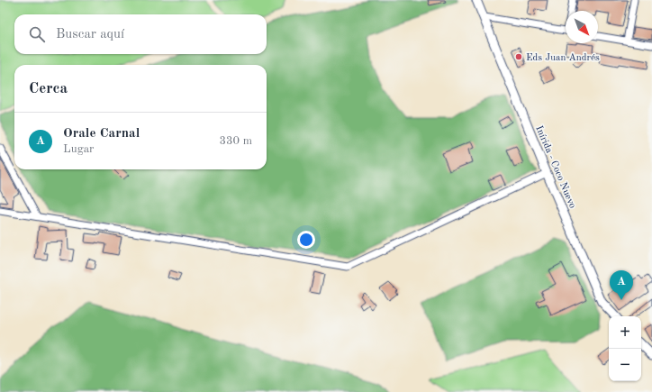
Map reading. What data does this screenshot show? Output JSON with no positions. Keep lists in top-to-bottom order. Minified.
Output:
{"streets":{"street":["Inírida - Coco Nuevo"]},"places":["Eds Juan Andrés"],"north":"bottom right","page":{"search":"Buscar aquí","heading":"Cerca","list":[{"mark":"A","name":"Orale Carnal","note":"Lugar","value":"330 m"}],"pins":"A","map_buttons":["+","−"]}}
